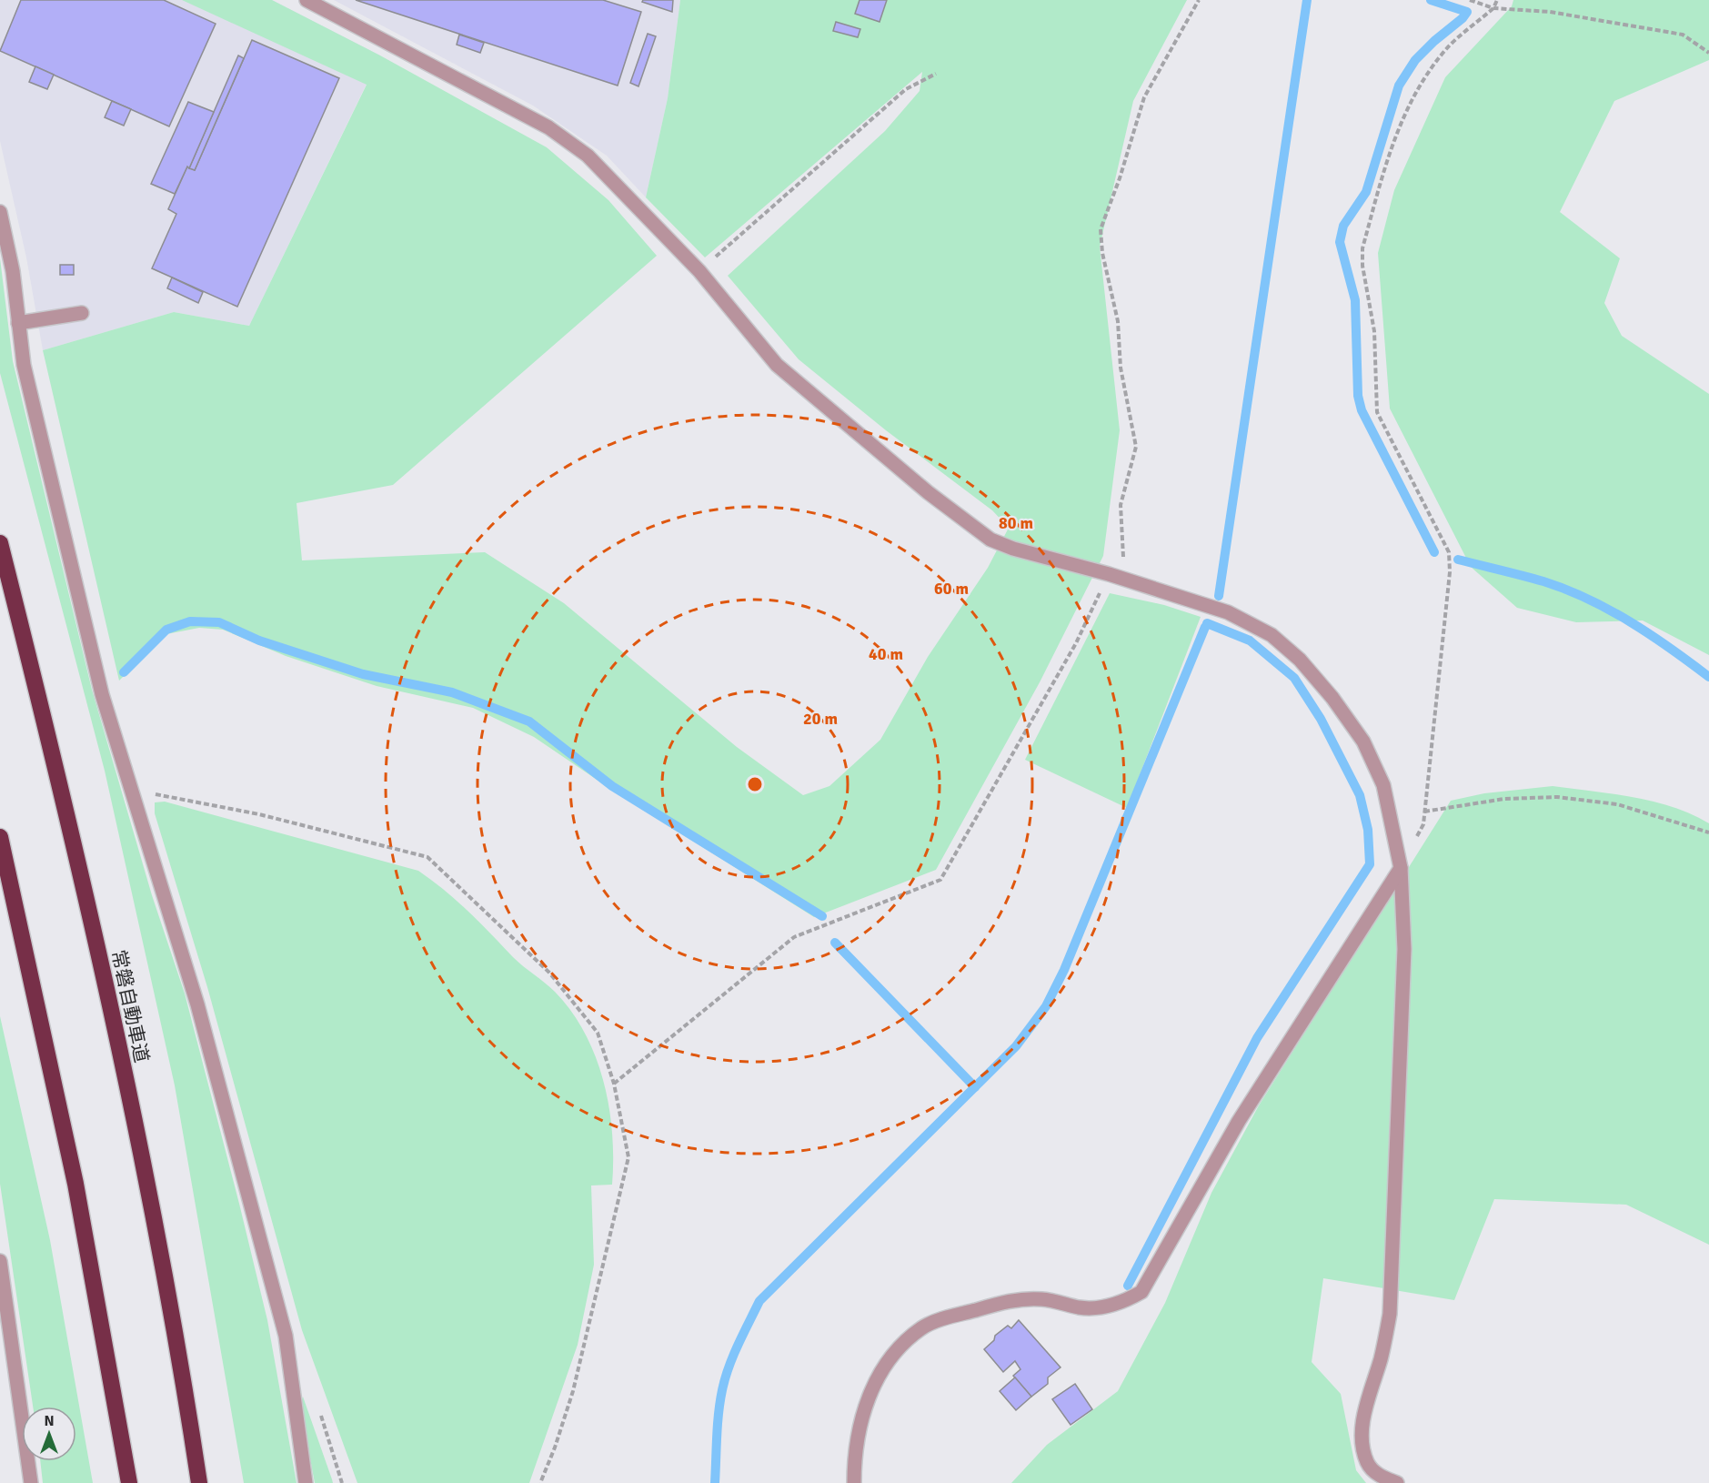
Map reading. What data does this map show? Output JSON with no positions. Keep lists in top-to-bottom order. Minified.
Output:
{"streets":{"highway":["常磐自動車道"]},"north":"top","rings":["80 m","60 m","40 m","20 m"]}
